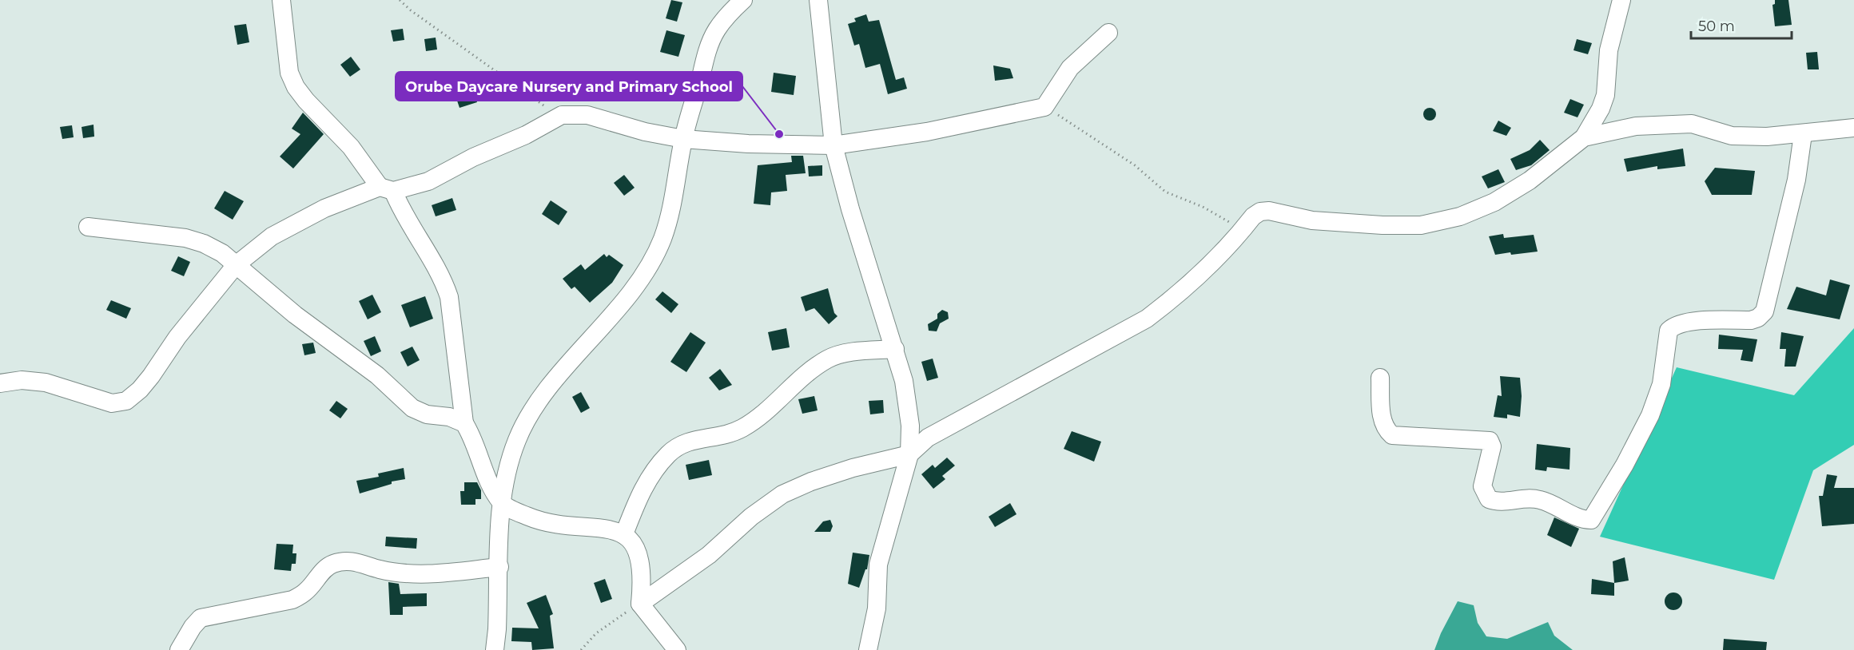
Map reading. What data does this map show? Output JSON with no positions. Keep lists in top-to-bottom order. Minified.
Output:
{"places":["Orube Daycare Nursery and Primary School"],"scale_bar":"50 m"}
